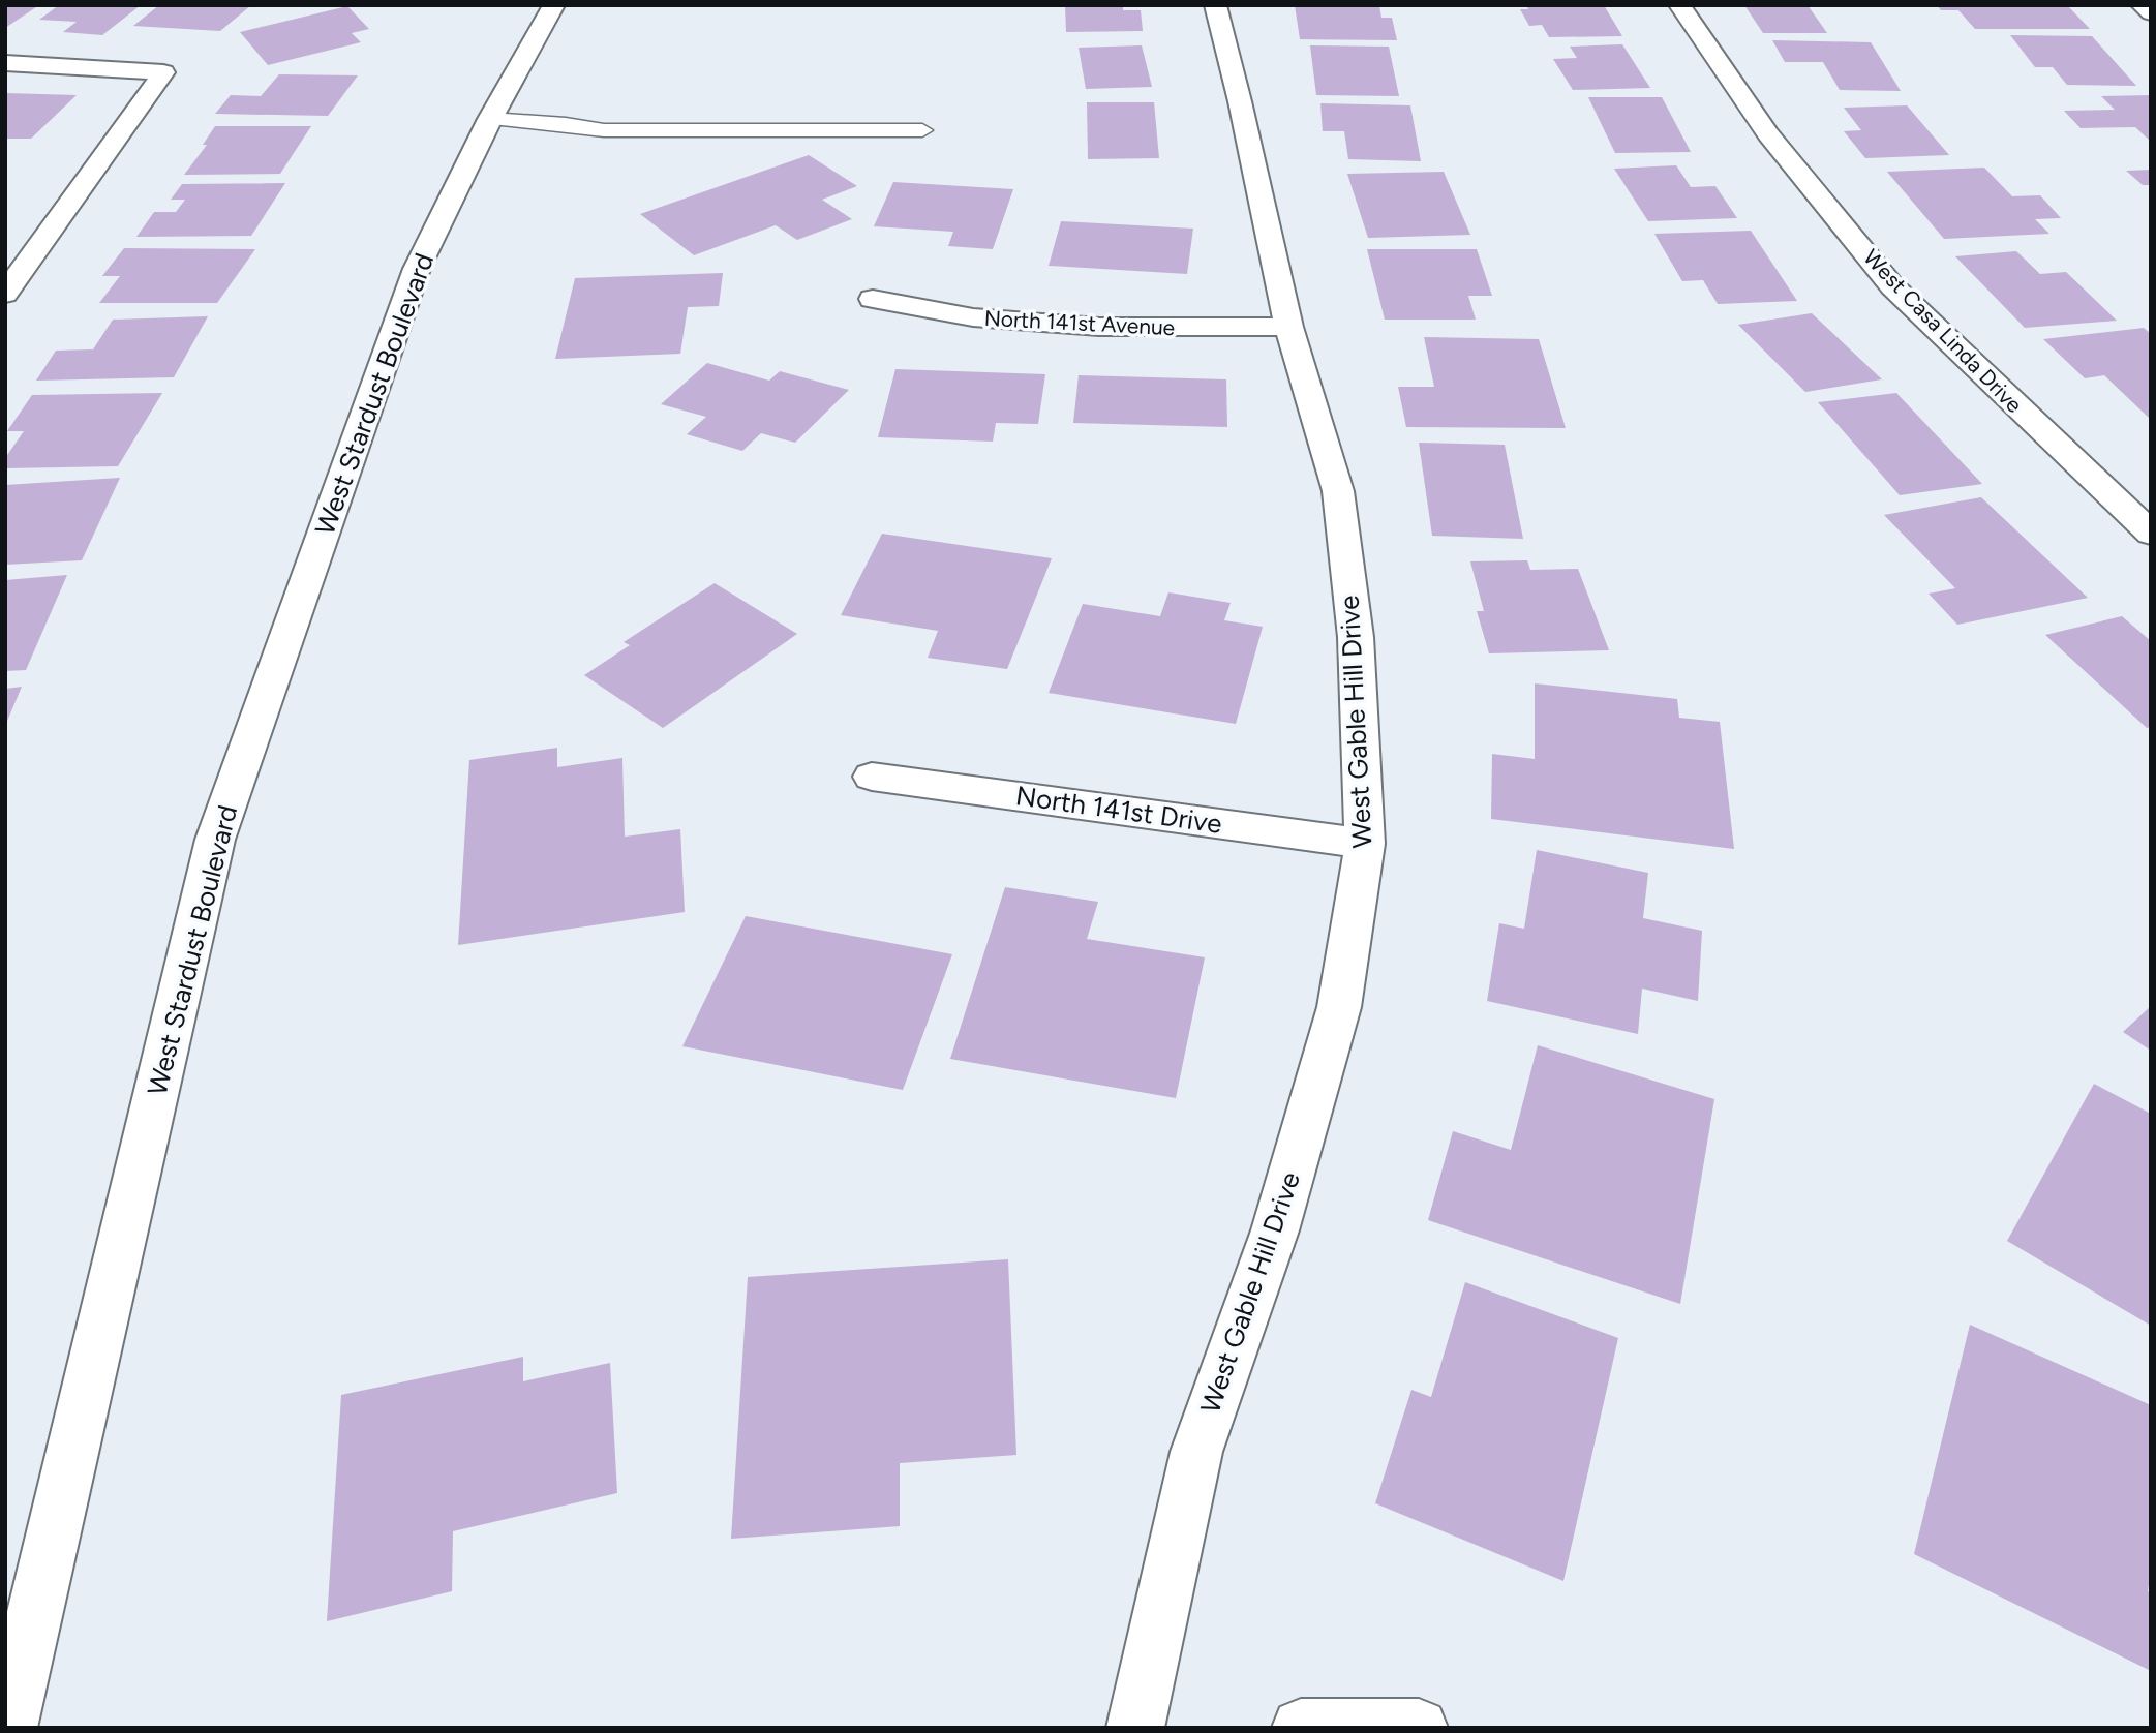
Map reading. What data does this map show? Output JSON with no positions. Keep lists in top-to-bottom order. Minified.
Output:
{"streets":{"street":["North 141st Avenue","West Casa Linda Drive","West Stardust Boulevard","West Gable Hill Drive","North 141st Drive"]},"crossings":[["North 141st Avenue","West Gable Hill Drive"],["West Gable Hill Drive","North 141st Drive"]]}
